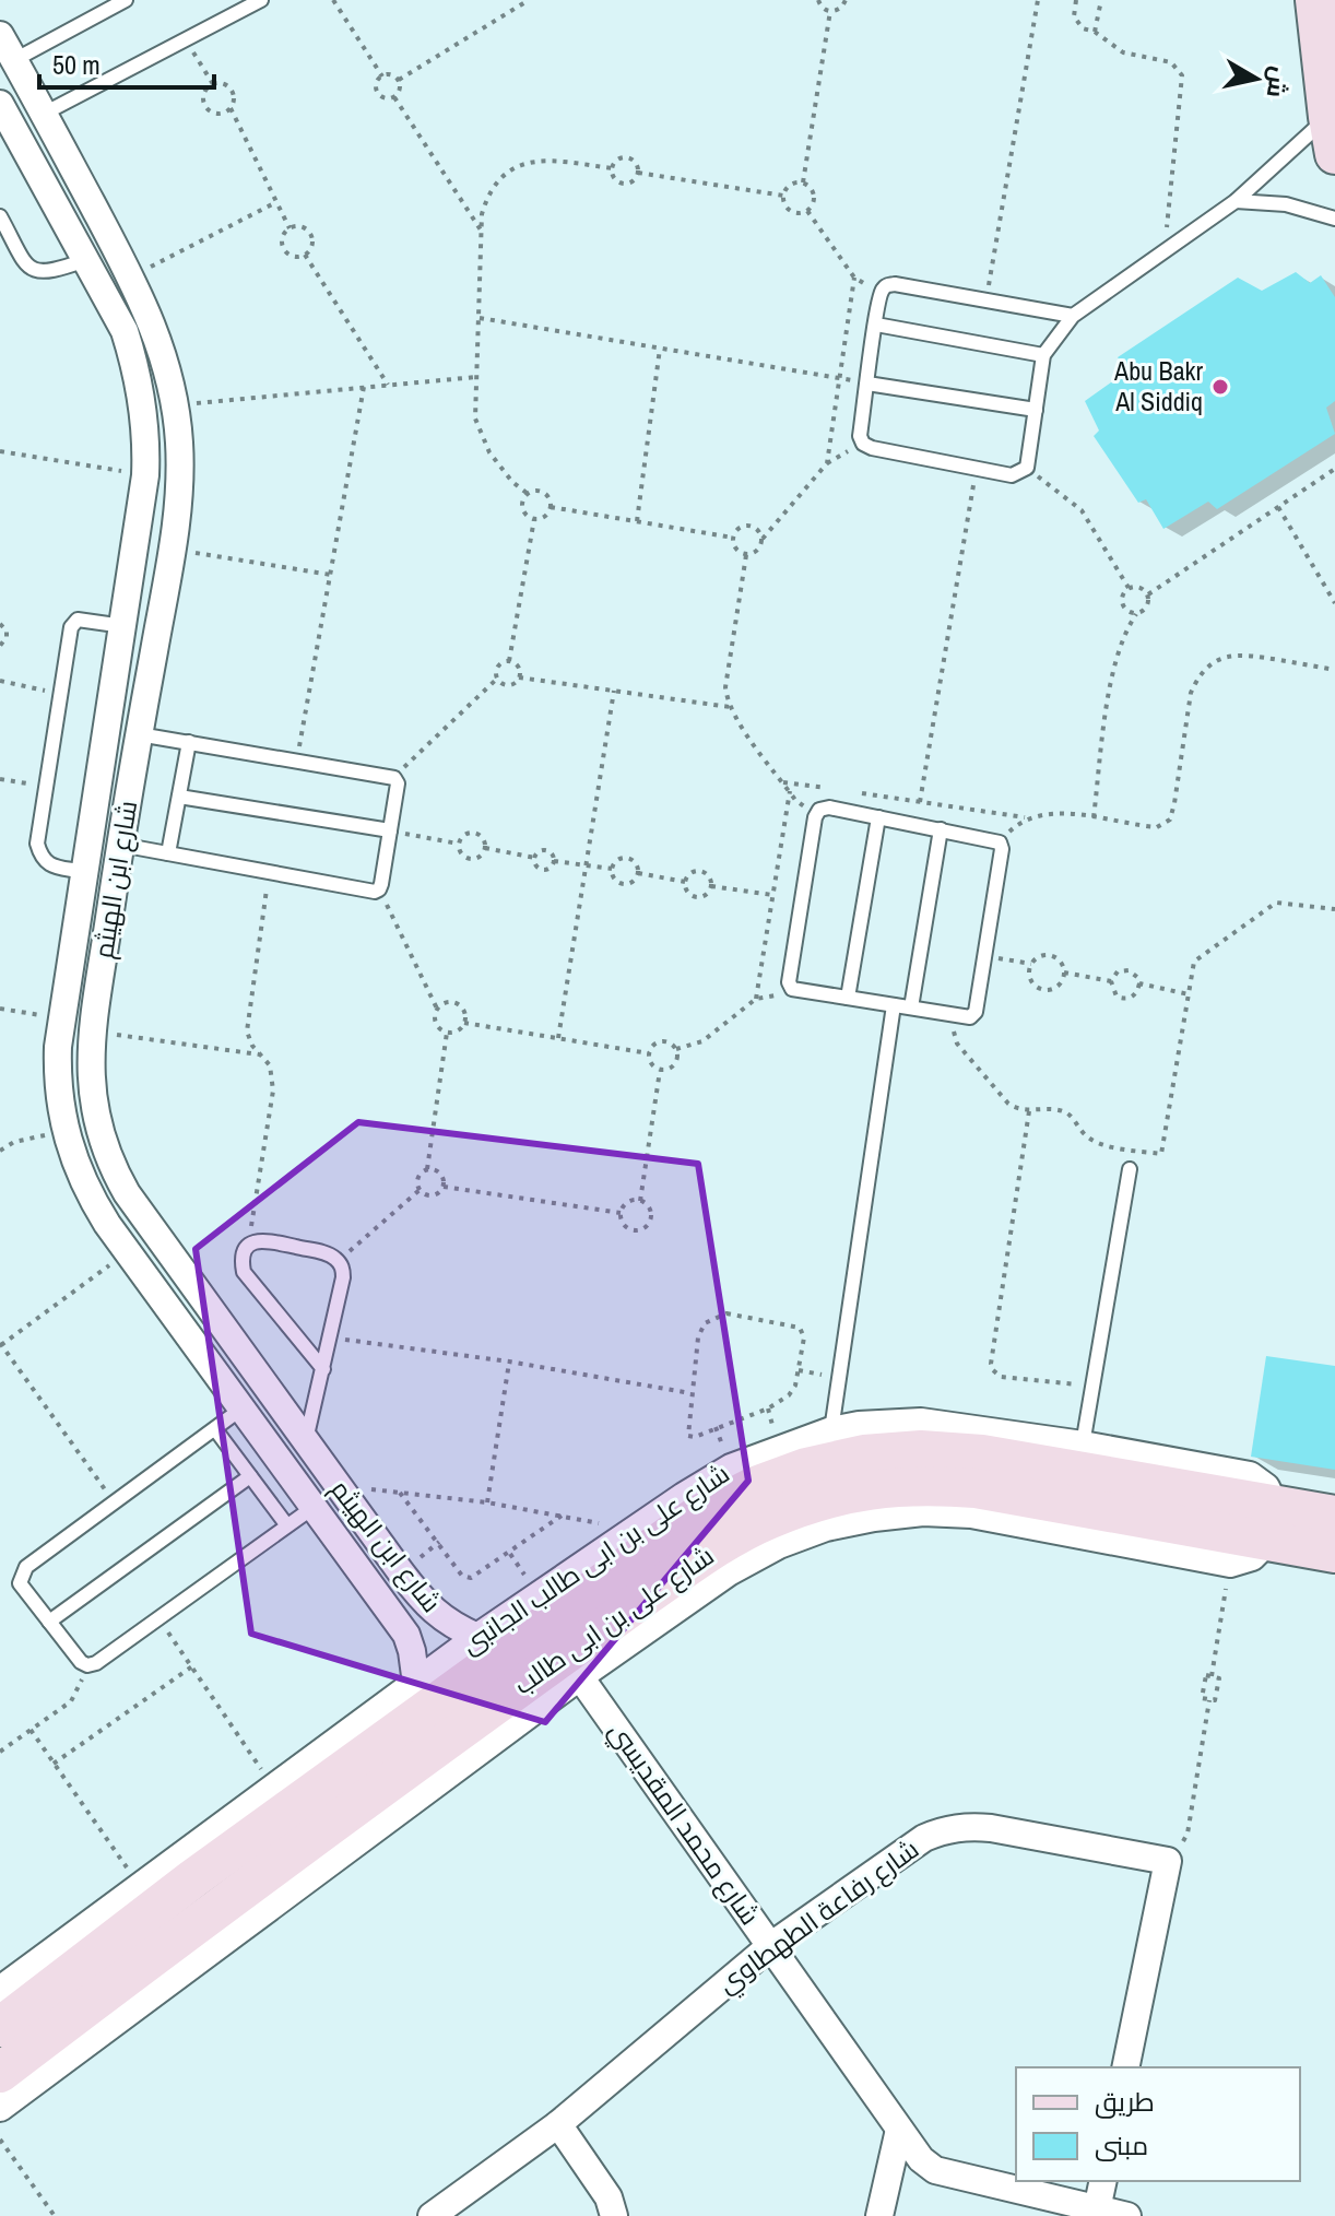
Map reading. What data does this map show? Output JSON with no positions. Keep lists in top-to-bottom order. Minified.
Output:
{"streets":{"street":["شارع ابن الهيثم","شارع على بن ابى طالب الجانبى","شارع على بن ابى طالب","شارع محمد المقديسي","شارع رفاعة الطهطاوي"]},"crossings":[["شارع ابن الهيثم","شارع على بن ابى طالب الجانبى"],["شارع على بن ابى طالب الجانبى","شارع على بن ابى طالب"],["شارع على بن ابى طالب","شارع محمد المقديسي"],["شارع محمد المقديسي","شارع رفاعة الطهطاوي"]],"places":["Abu Bakr Al Siddiq"],"legend":["طريق","مبنى"],"scale_bar":"50 m","north":"right"}
